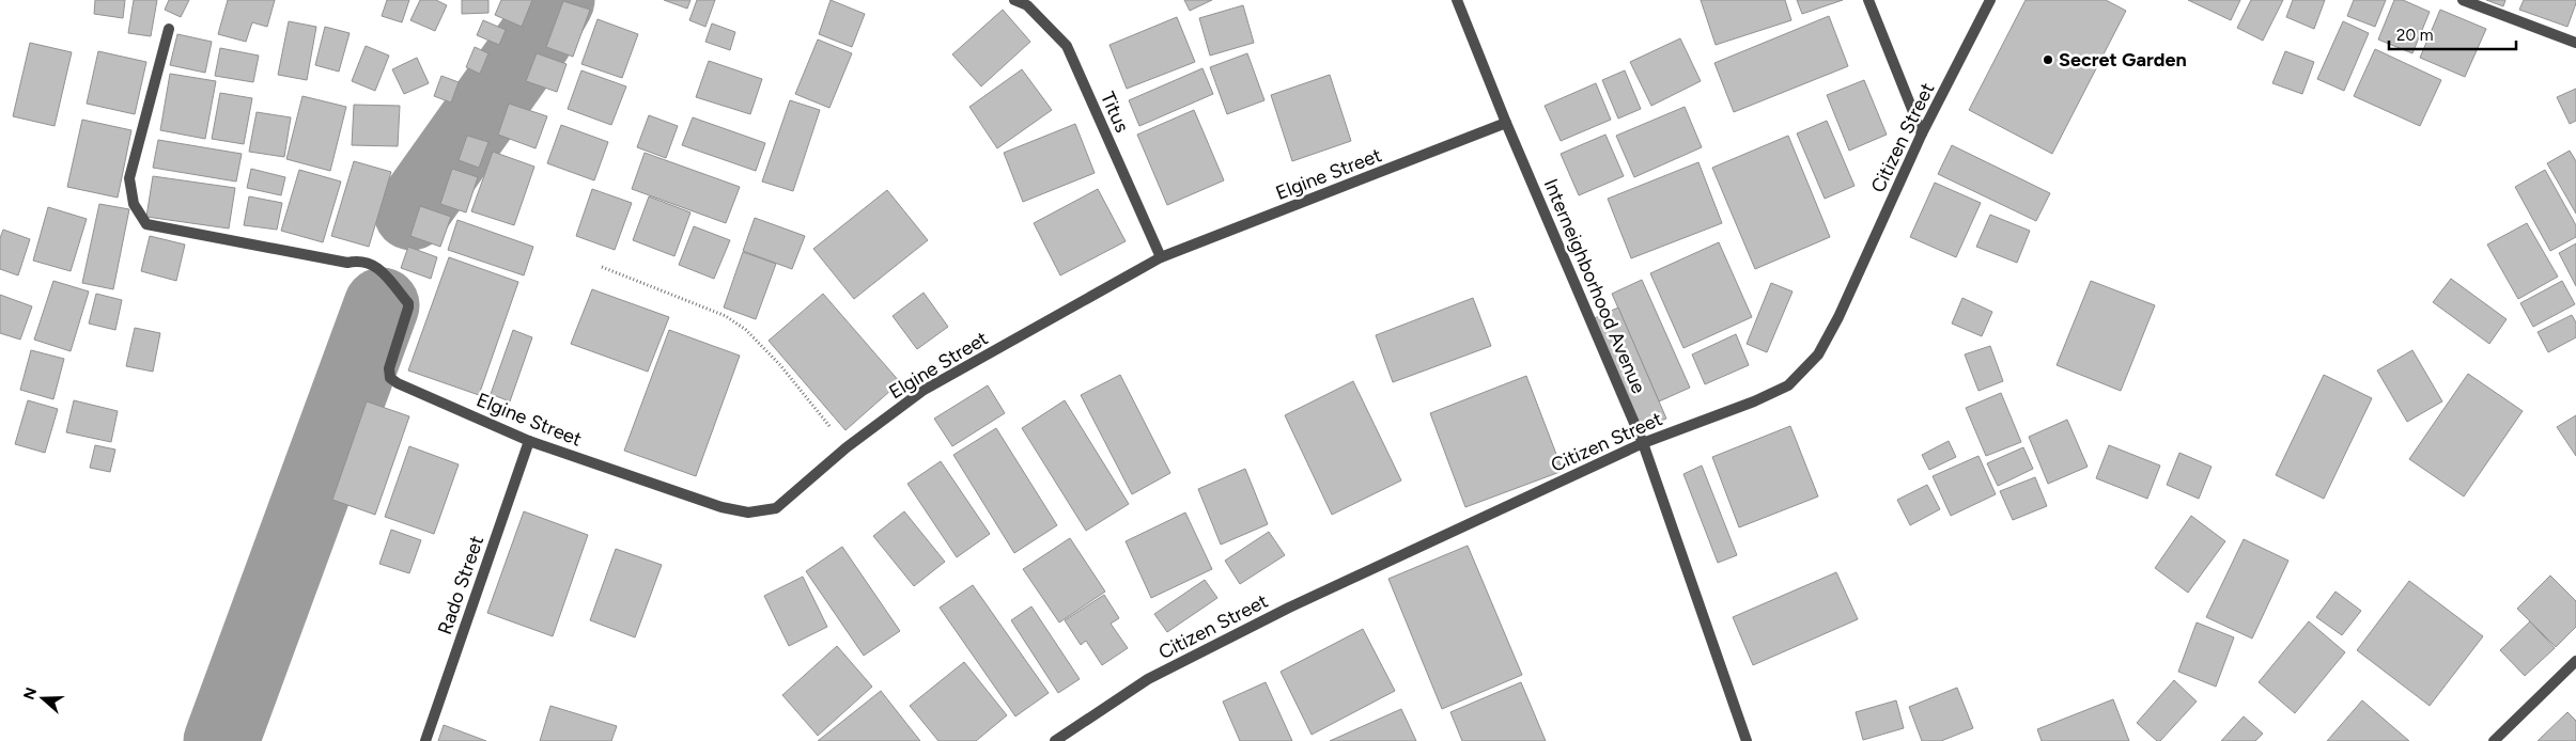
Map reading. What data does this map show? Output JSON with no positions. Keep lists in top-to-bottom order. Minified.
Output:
{"streets":{"street":["Titus","Citizen Street","Elgine Street","Interneighborhood Avenue","Rado Street"]},"crossings":[["Titus","Elgine Street"],["Citizen Street","Interneighborhood Avenue"],["Elgine Street","Interneighborhood Avenue"],["Elgine Street","Rado Street"]],"places":["Secret Garden"],"scale_bar":"20 m","north":"left"}
